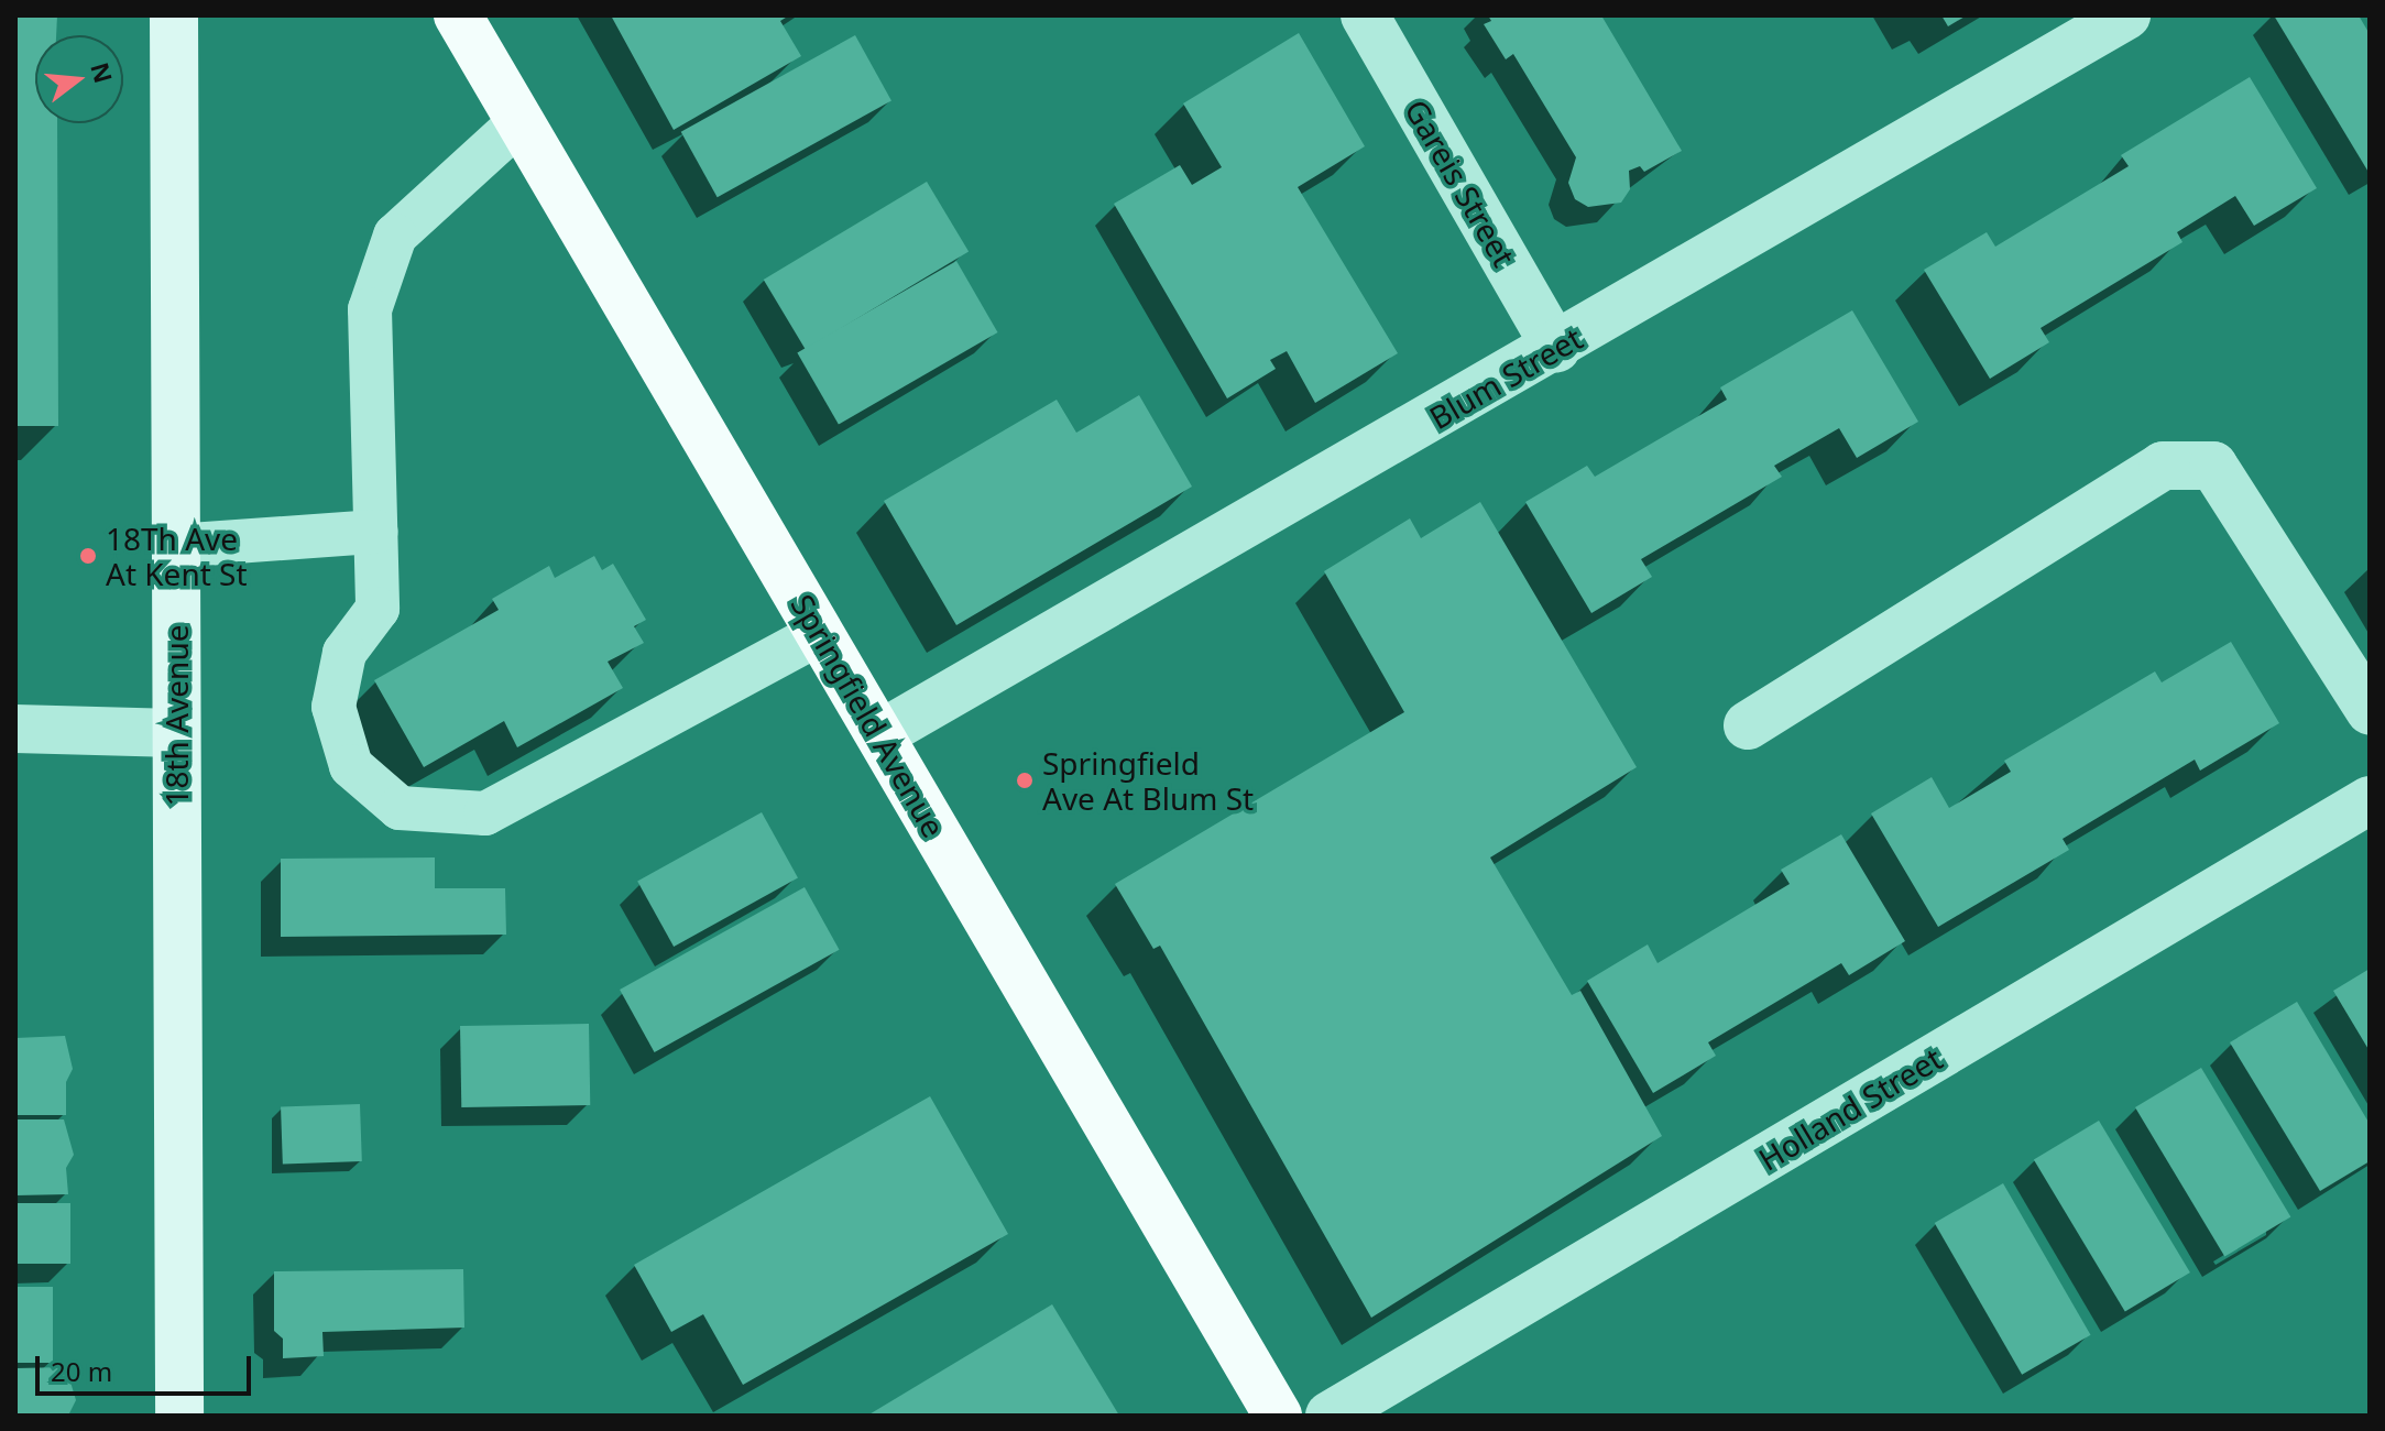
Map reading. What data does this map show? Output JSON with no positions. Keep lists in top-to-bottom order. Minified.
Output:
{"streets":{"main road":["18th Avenue","Springfield Avenue"],"street":["Gareis Street","Blum Street","Holland Street"]},"crossings":[["Gareis Street","Blum Street"],["Blum Street","Springfield Avenue"]],"places":["18Th Ave At Kent St","Springfield Ave At Blum St"],"scale_bar":"20 m","north":"right"}
